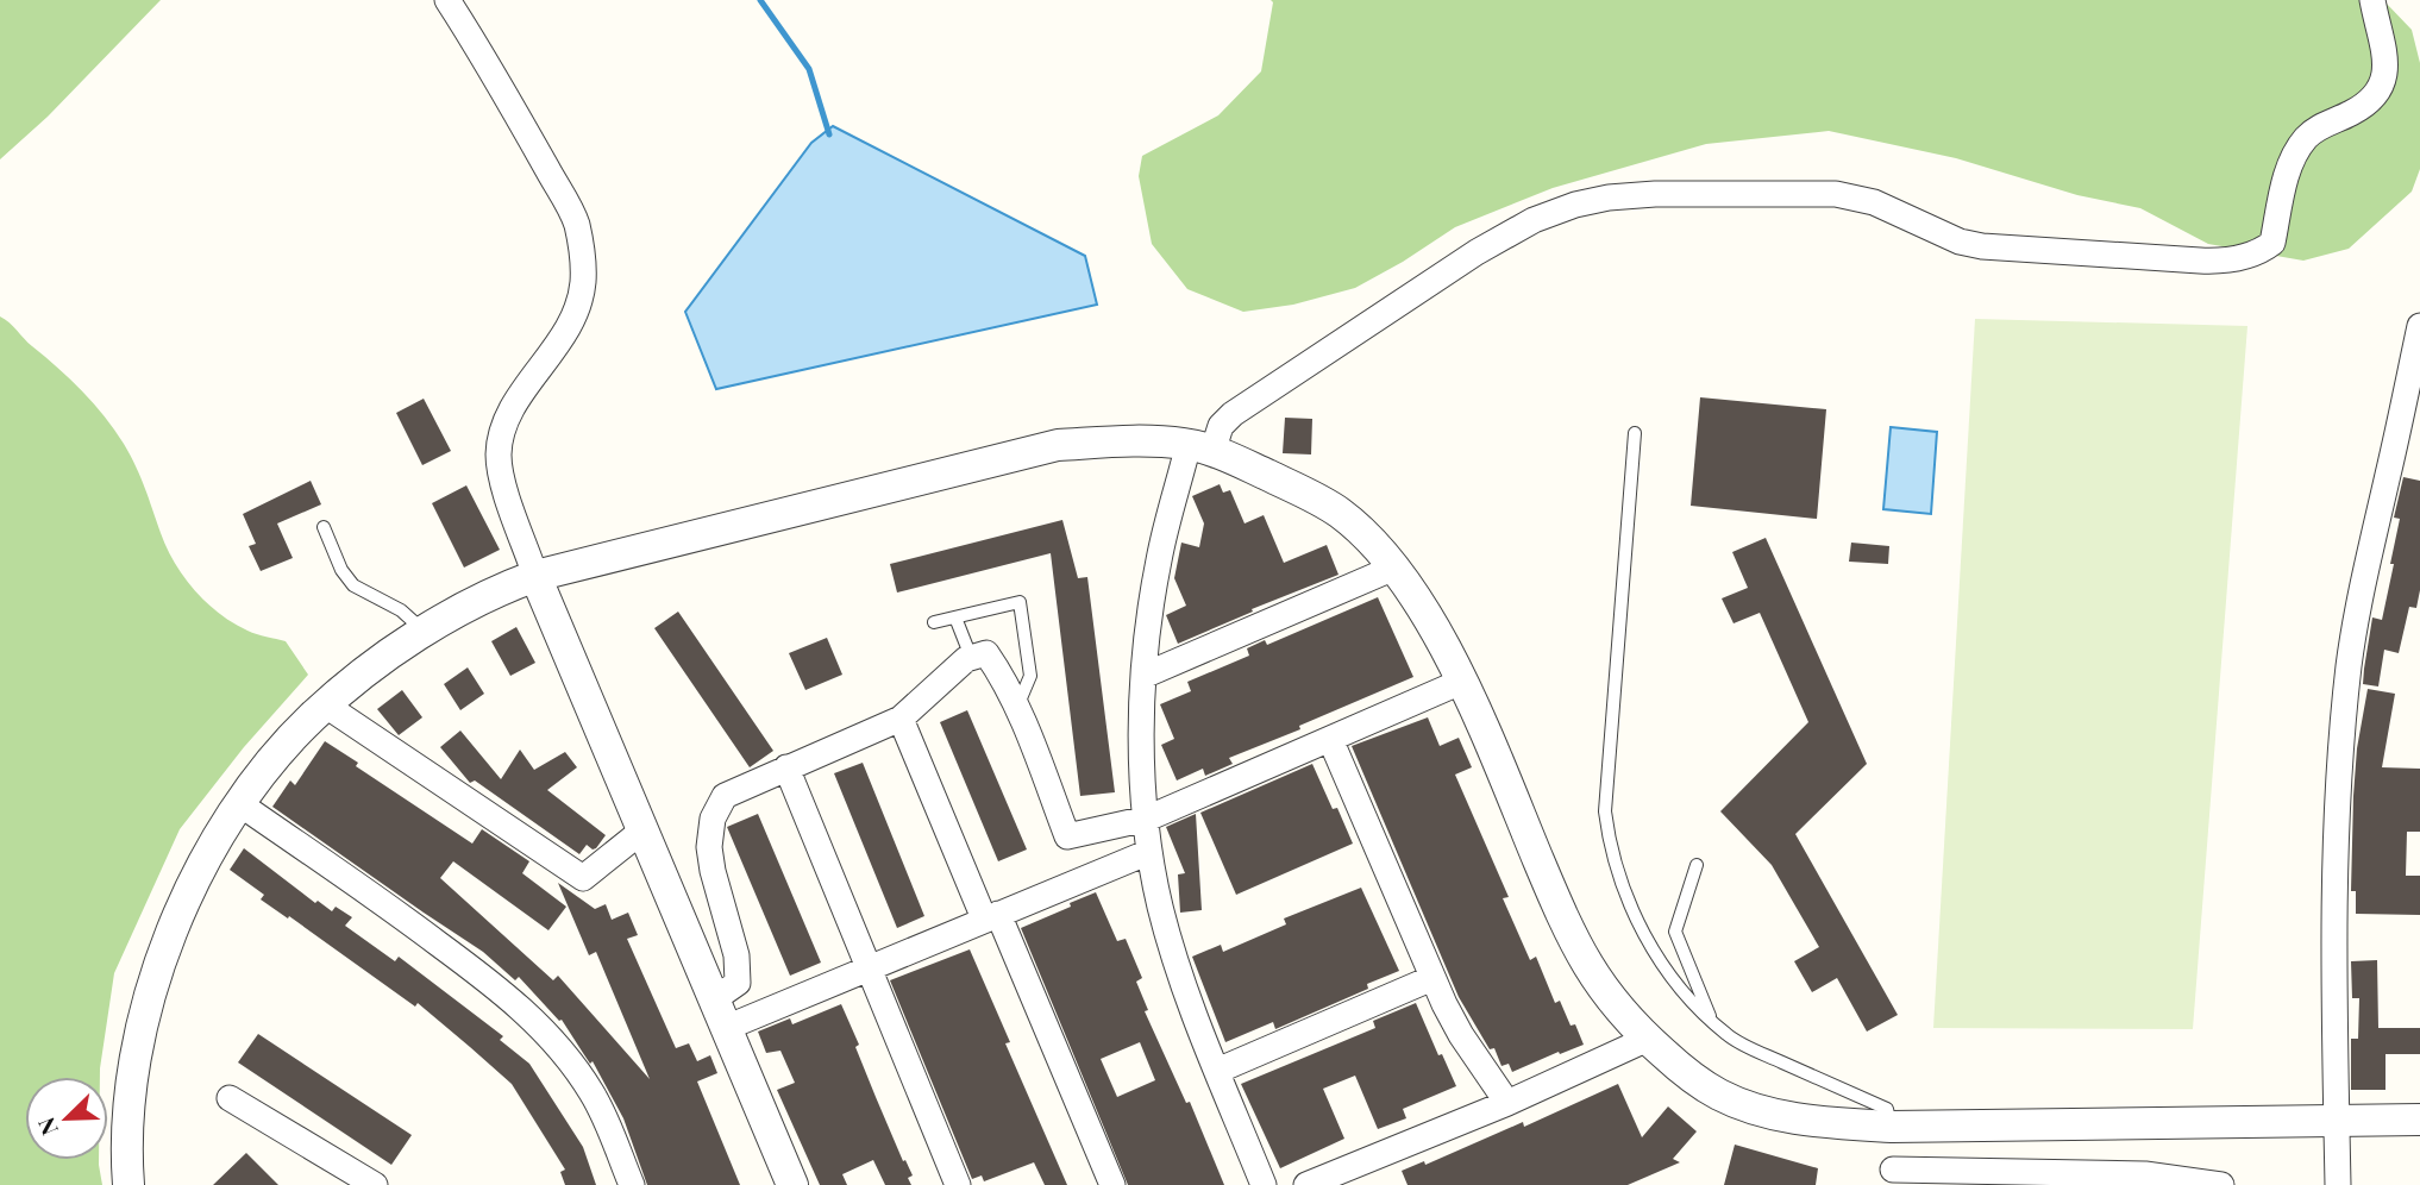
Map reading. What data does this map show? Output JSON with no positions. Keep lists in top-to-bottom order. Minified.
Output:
{"north":"bottom left"}
